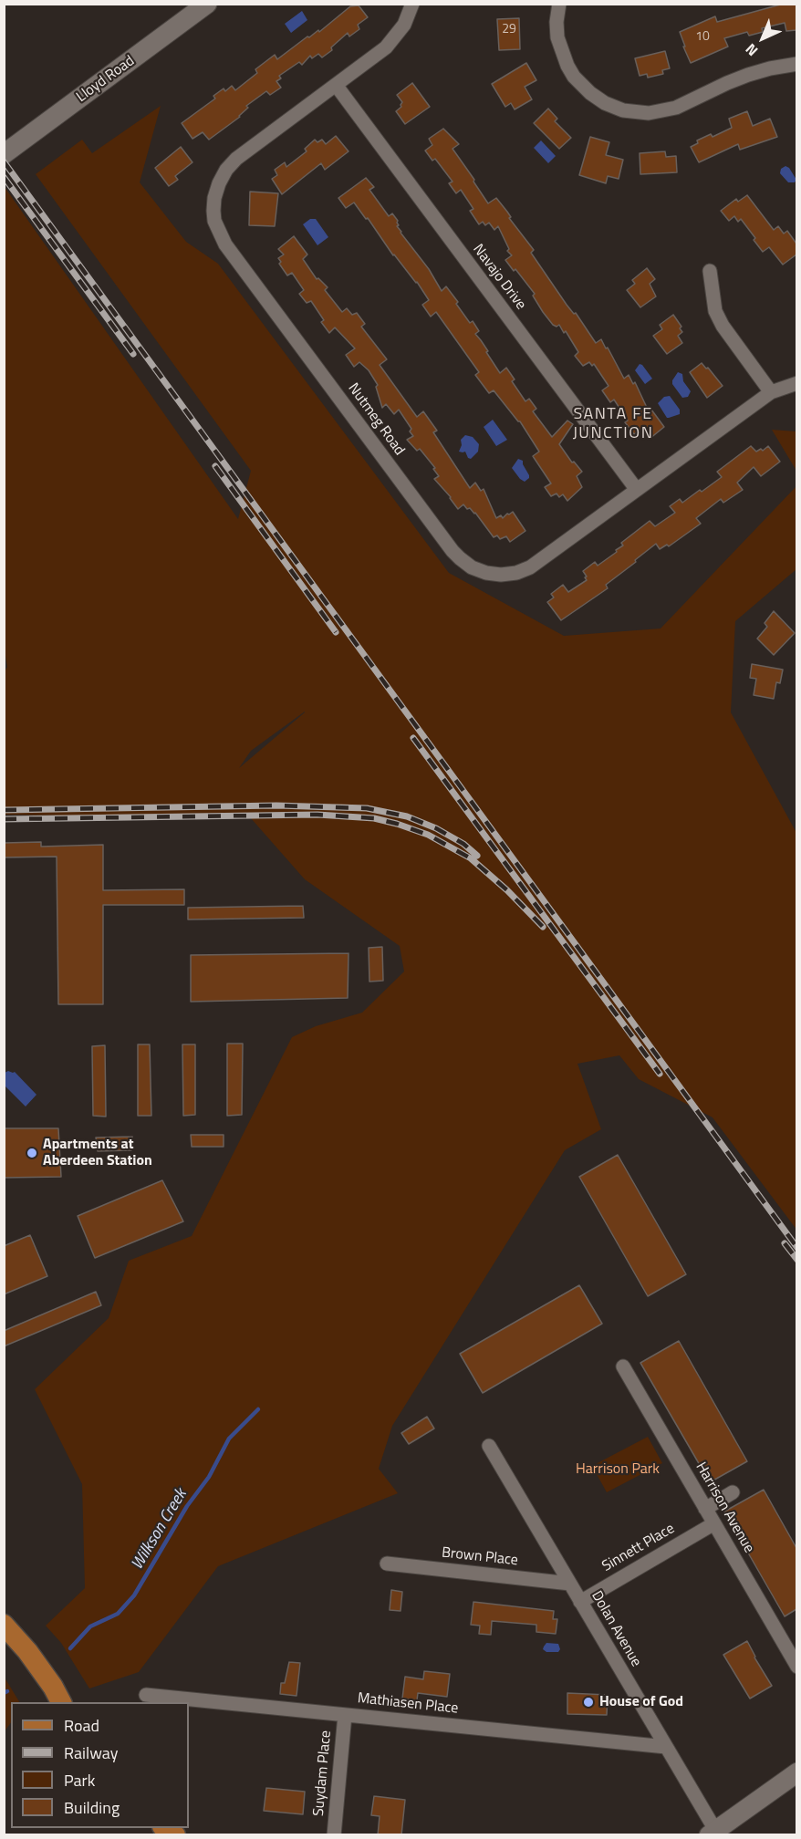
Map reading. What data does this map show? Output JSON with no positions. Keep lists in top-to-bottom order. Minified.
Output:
{"streets":{"main road":["Lloyd Road"],"street":["Navajo Drive","Nutmeg Road","Harrison Avenue","Sinnett Place","Brown Place","Dolan Avenue","Mathiasen Place","Suydam Place"]},"crossings":[["Navajo Drive","Nutmeg Road"],["Harrison Avenue","Sinnett Place"],["Sinnett Place","Dolan Avenue"],["Brown Place","Dolan Avenue"],["Dolan Avenue","Mathiasen Place"],["Mathiasen Place","Suydam Place"]],"districts":["SANTA FE JUNCTION"],"water":["Wilkson Creek"],"parks":["Harrison Park"],"places":["Apartments at Aberdeen Station","House of God"],"house_numbers":["29","10"],"legend":["Road","Railway","Park","Building"],"north":"bottom left"}
